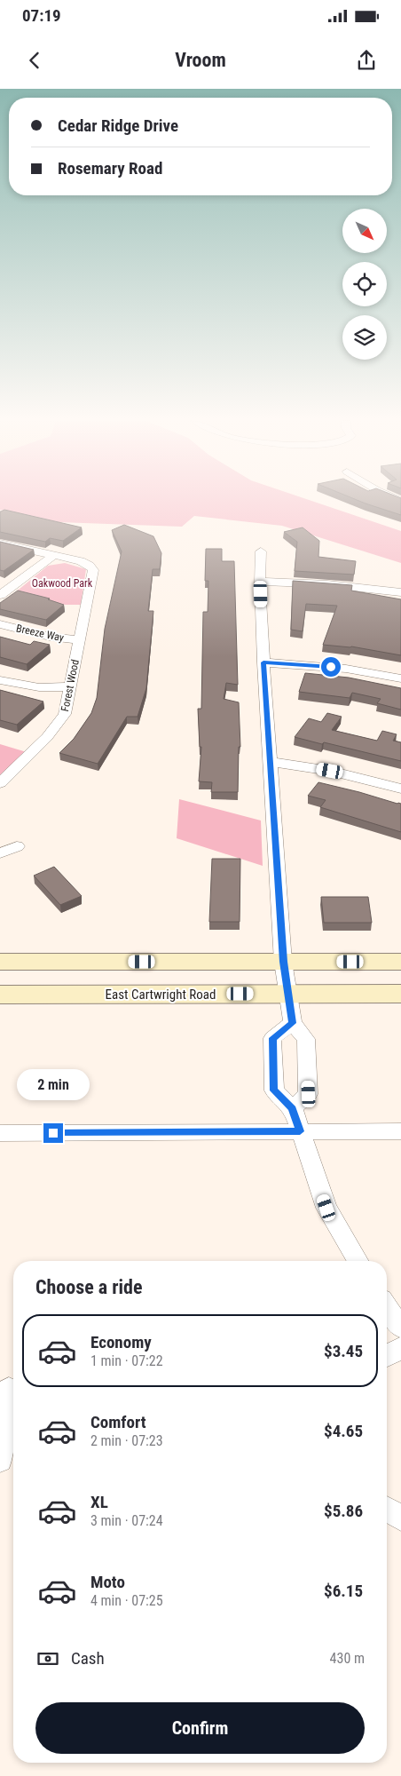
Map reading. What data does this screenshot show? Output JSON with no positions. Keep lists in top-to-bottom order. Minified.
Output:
{"streets":{"main road":["East Cartwright Road"],"street":["Breeze Way","Forest Wood"]},"crossings":[["Breeze Way","Forest Wood"]],"parks":["Oakwood Park"],"north":"bottom right","page":{"status":"07:19","header":"Vroom","banner":["Cedar Ridge Drive","Rosemary Road"],"bubble":"2 min","heading":"Choose a ride","list":[{"name":"Economy","note":"1 min · 07:22","value":"$3.45"},{"name":"Comfort","note":"2 min · 07:23","value":"$4.65"},{"name":"XL","note":"3 min · 07:24","value":"$5.86"},{"name":"Moto","note":"4 min · 07:25","value":"$6.15"}],"pay":["Cash","430 m"],"buttons":"Confirm"}}
